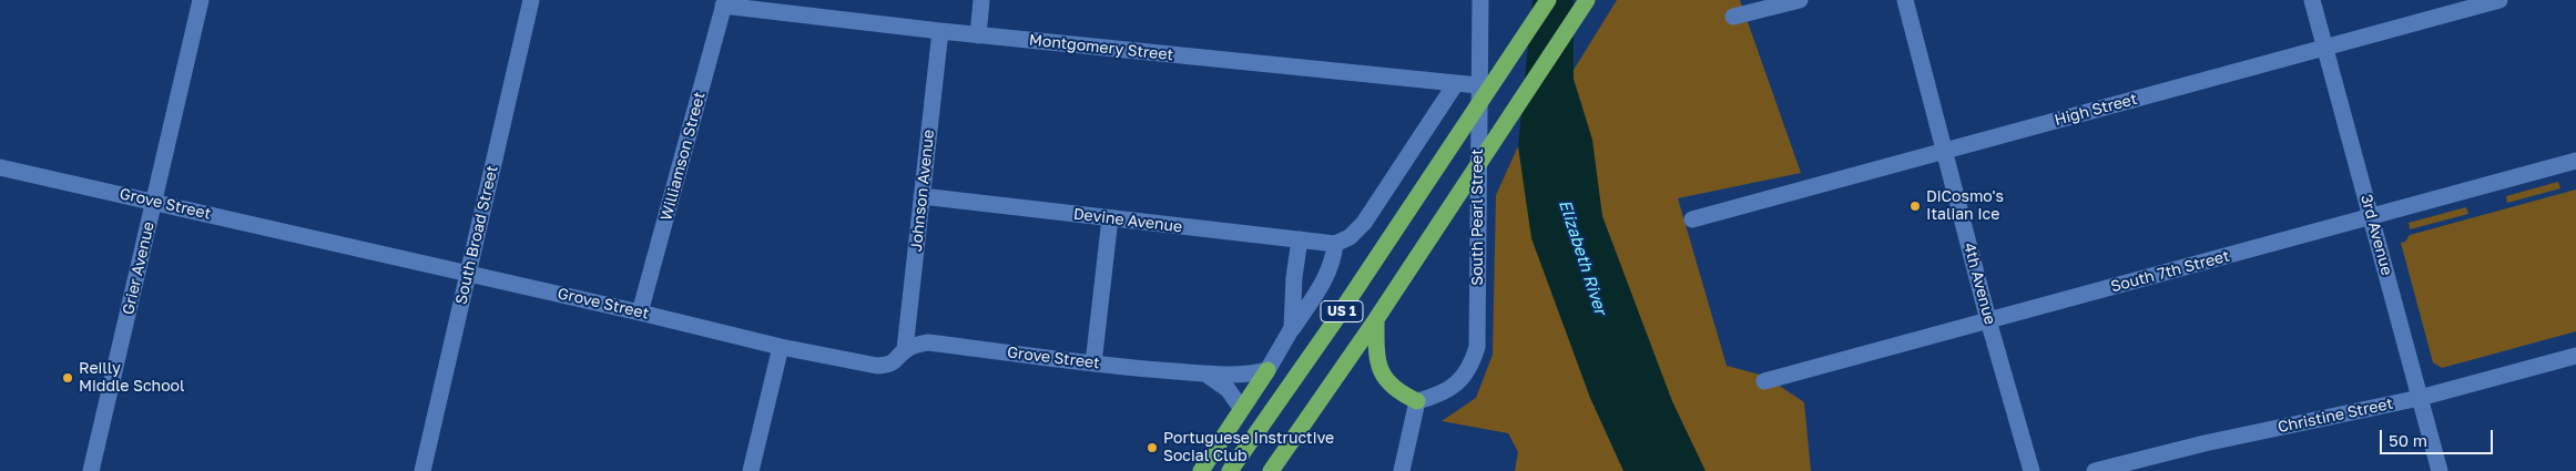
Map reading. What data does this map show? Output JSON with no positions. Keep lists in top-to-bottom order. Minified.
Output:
{"streets":{"highway":["US 1"],"street":["Montgomery Street","High Street","Williamson Street","Johnson Avenue","Grove Street","South Pearl Street","Devine Avenue","South Broad Street","3rd Avenue","Grier Avenue","South 7th Street","4th Avenue","Christine Street"]},"crossings":[["Montgomery Street","Williamson Street"],["Montgomery Street","Johnson Avenue"],["Montgomery Street","South Pearl Street"],["High Street","3rd Avenue"],["High Street","4th Avenue"],["Williamson Street","Grove Street"],["Johnson Avenue","Grove Street"],["Johnson Avenue","Devine Avenue"],["Grove Street","South Broad Street"],["Grove Street","Grier Avenue"],["3rd Avenue","South 7th Street"],["3rd Avenue","Christine Street"],["South 7th Street","4th Avenue"]],"water":["Elizabeth River"],"places":["DiCosmo's Italian Ice","Reilly Middle School","Portuguese Instructive Social Club"],"scale_bar":"50 m"}
